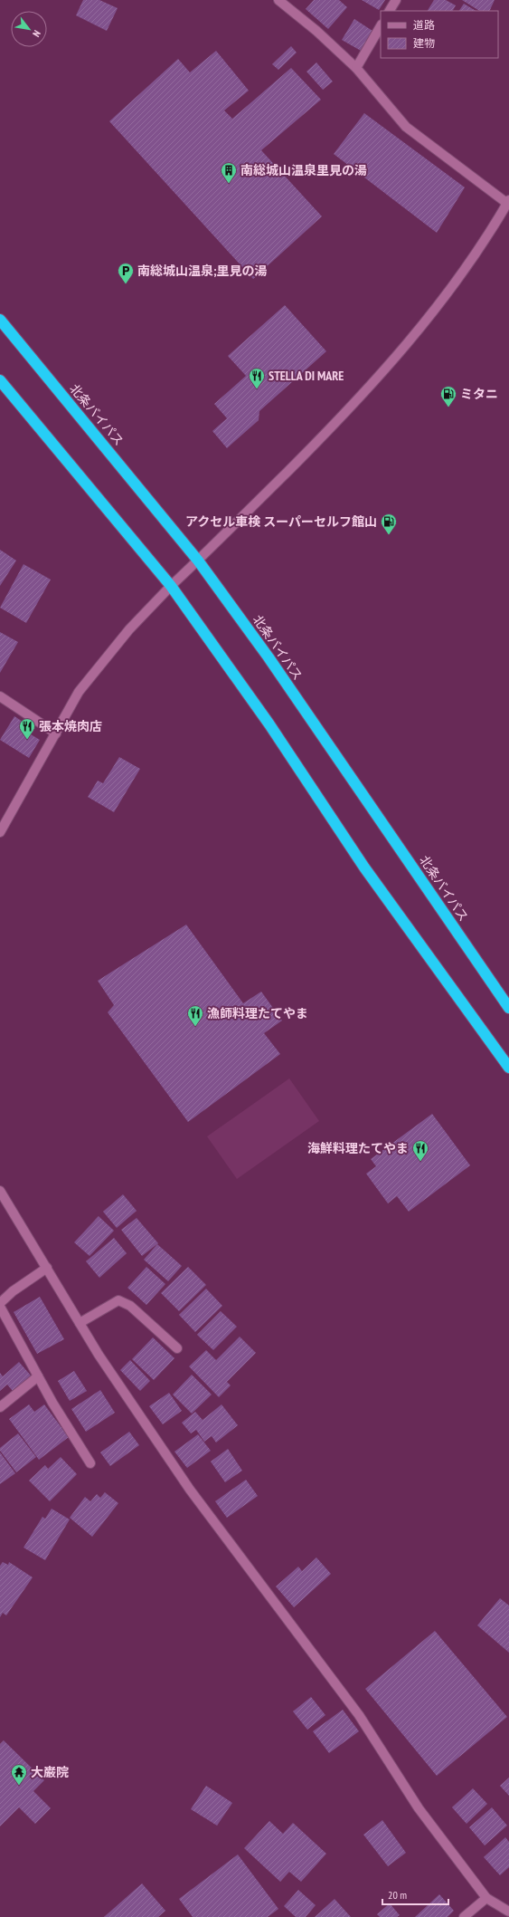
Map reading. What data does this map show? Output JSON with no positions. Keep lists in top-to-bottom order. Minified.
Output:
{"streets":{"highway":["北条バイパス"]},"places":{"building":["南総城山温泉里見の湯"],"parking":["南総城山温泉;里見の湯"],"restaurant":["STELLA DI MARE","張本焼肉店","漁師料理たてやま","海鮮料理たてやま"],"fuel station":["ミタニ","アクセル車検 スーパーセルフ館山"],"temple":["大巌院"]},"legend":["道路","建物"],"scale_bar":"20 m","north":"bottom right"}
